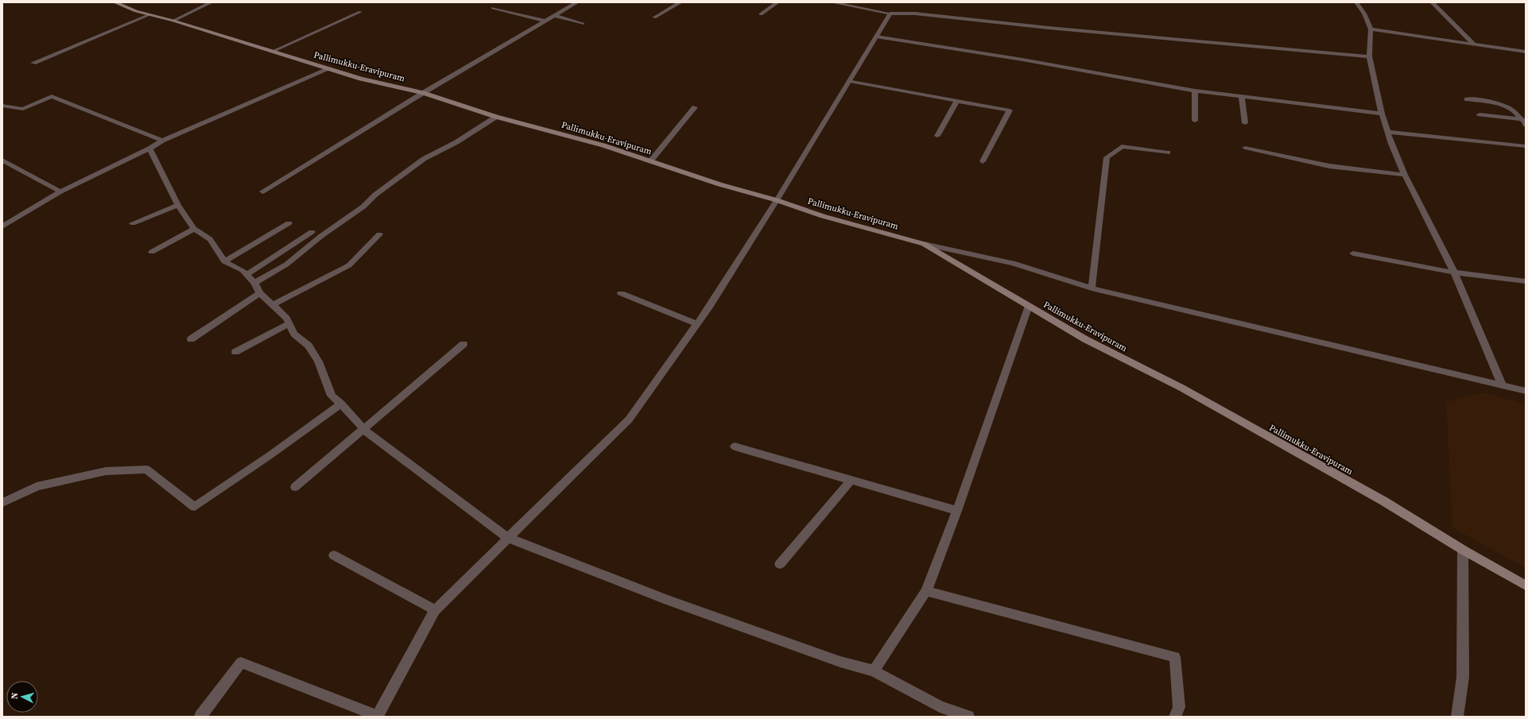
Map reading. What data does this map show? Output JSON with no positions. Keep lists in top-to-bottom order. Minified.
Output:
{"streets":{"main road":["Pallimukku-Eravipuram"]},"north":"left"}
